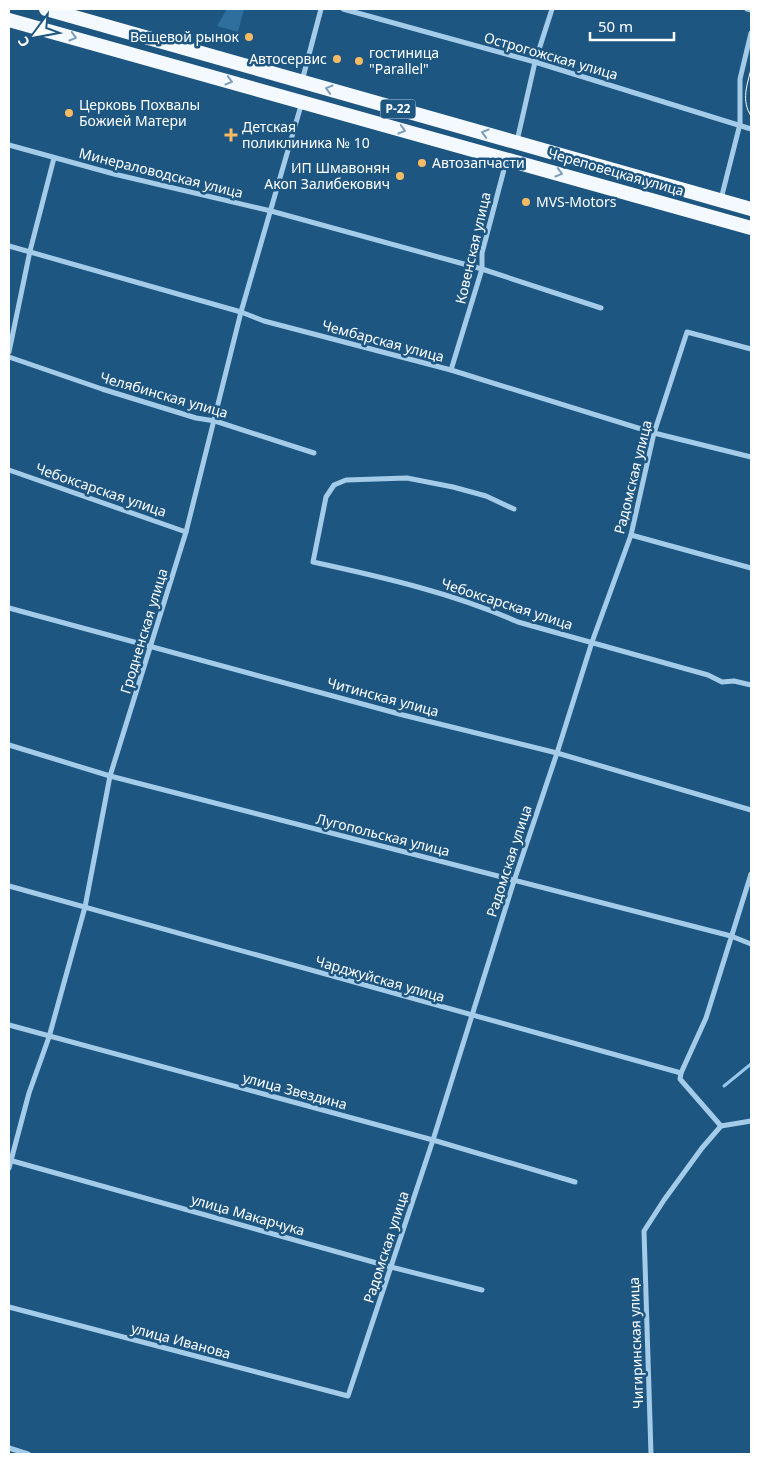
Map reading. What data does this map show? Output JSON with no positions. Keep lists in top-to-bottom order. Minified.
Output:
{"streets":{"highway":["Р-22","Череповецкая улица"],"street":["Острогожская улица","Минераловодская улица","Ковенская улица","Чембарская улица","Челябинская улица","Радомская улица","Чебоксарская улица","Гродненская улица","Читинская улица","Лугопольская улица","Чарджуйская улица","улица Звездина","улица Макарчука","улица Иванова","Чигиринская улица"]},"crossings":[["Череповецкая улица","Ковенская улица"],["Череповецкая улица","Гродненская улица"],["Минераловодская улица","Ковенская улица"],["Минераловодская улица","Гродненская улица"],["Ковенская улица","Чембарская улица"],["Чембарская улица","Радомская улица"],["Чембарская улица","Гродненская улица"],["Челябинская улица","Гродненская улица"],["Радомская улица","Чебоксарская улица"],["Радомская улица","Читинская улица"],["Радомская улица","Лугопольская улица"],["Радомская улица","Чарджуйская улица"],["Радомская улица","улица Звездина"],["Радомская улица","улица Макарчука"],["Радомская улица","улица Иванова"],["Чебоксарская улица","Гродненская улица"],["Гродненская улица","Читинская улица"],["Гродненская улица","Лугопольская улица"],["Гродненская улица","Чарджуйская улица"],["Гродненская улица","улица Звездина"],["Гродненская улица","улица Макарчука"]],"places":{"other":["Вещевой рынок","Автосервис","гостиница \"Parallel\"","Церковь Похвалы Божией Матери","Автозапчасти","ИП Шмавонян Акоп Залибекович","MVS-Motors"],"health":["Детская поликлиника № 10"]},"scale_bar":"50 m","north":"bottom left"}
